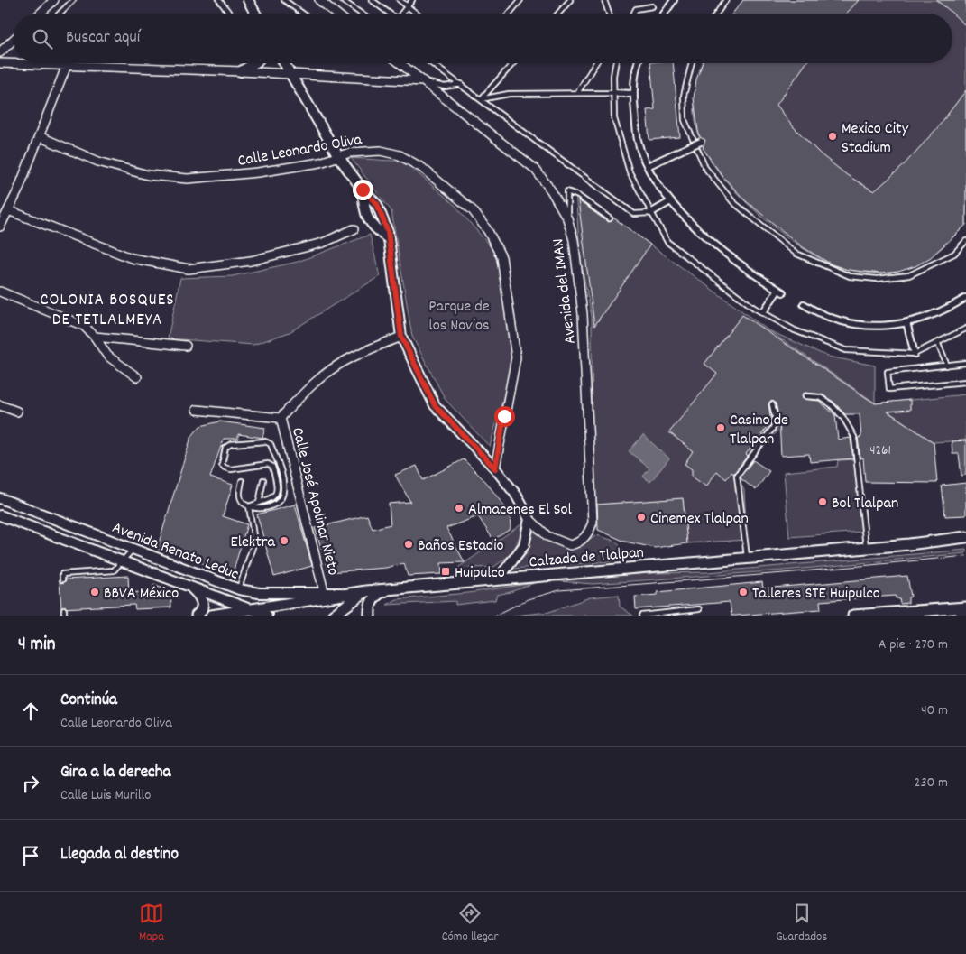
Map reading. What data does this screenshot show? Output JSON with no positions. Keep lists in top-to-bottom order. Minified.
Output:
{"streets":{"main road":["Calzada de Tlalpan"],"street":["Calle Leonardo Oliva","Avenida del IMAN","Calle José Apolinar Nieto","Avenida Renato Leduc"]},"crossings":[["Calle José Apolinar Nieto","Avenida Renato Leduc"],["Avenida Renato Leduc","Calzada de Tlalpan"]],"districts":["COLONIA BOSQUES DE TETLALMEYA"],"parks":["Parque de los Novios"],"places":{"other":["Mexico City Stadium","Casino de Tlalpan","Bol Tlalpan","Almacenes El Sol","Cinemex Tlalpan","Elektra","Baños Estadio","BBVA México","Talleres STE Huipulco"],"transit":["Huipulco"]},"house_numbers":["4261"],"page":{"search":"Buscar aquí","heading":["4 min","A pie · 270 m"],"list":[["Continúa","Calle Leonardo Oliva","40 m"],["Gira a la derecha","Calle Luis Murillo","230 m"],"Llegada al destino"],"nav":["Mapa","Cómo llegar","Guardados"]}}
